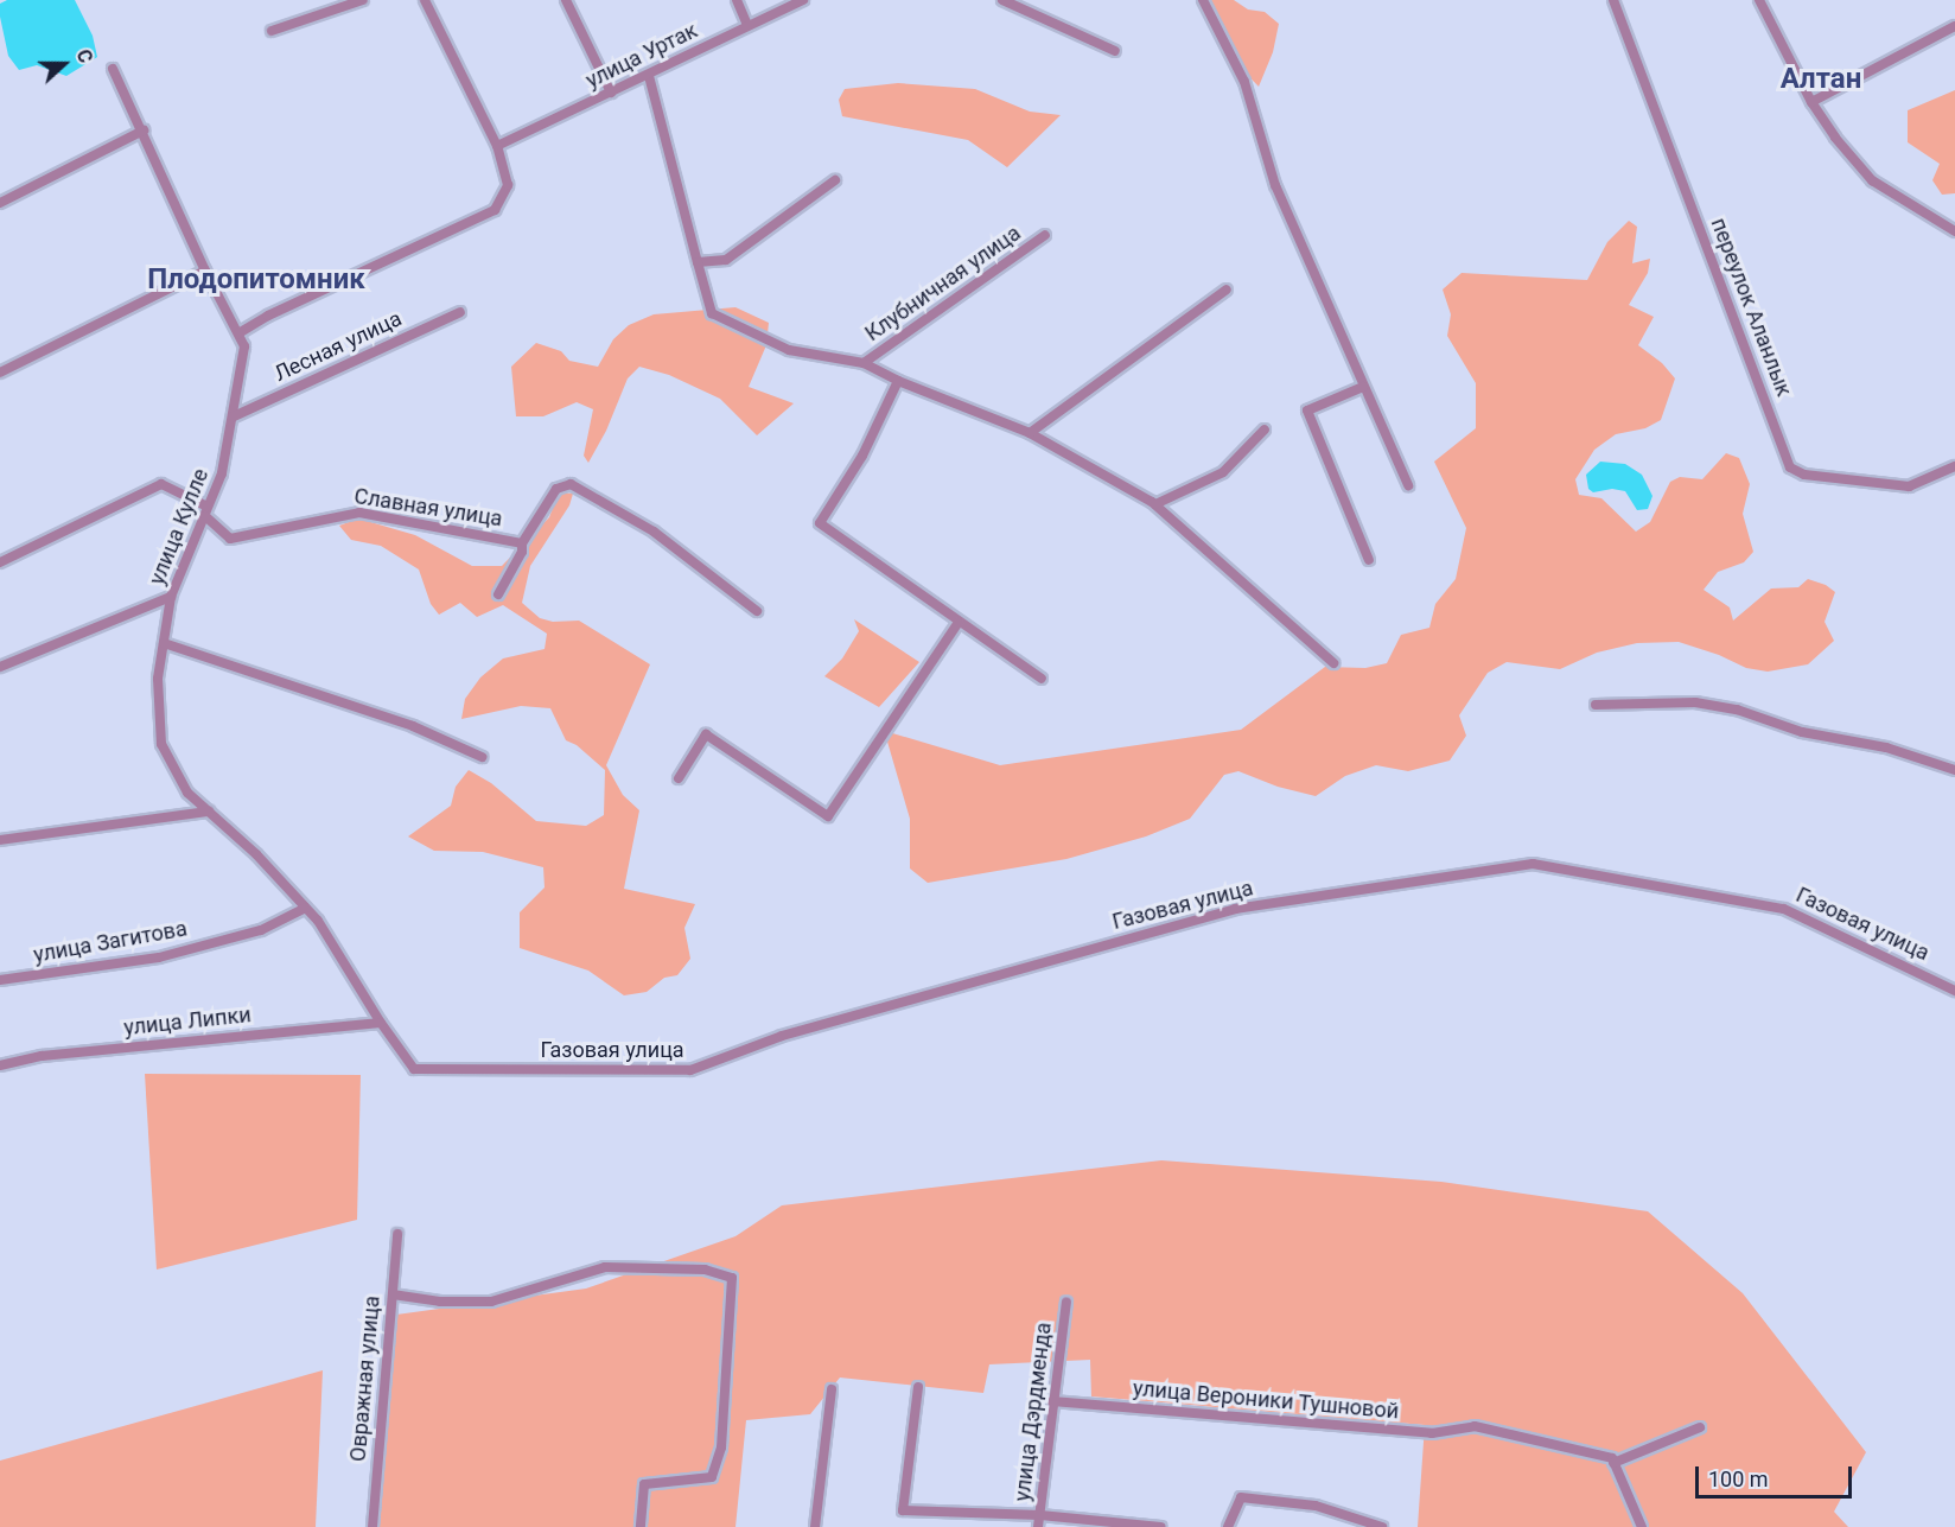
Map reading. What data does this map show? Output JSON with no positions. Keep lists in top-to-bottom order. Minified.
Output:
{"streets":{"street":["улица Уртак","Клубничная улица","переулок Аланлык","Лесная улица","Славная улица","улица Кулле","Газовая улица","улица Загитова","улица Липки","Овражная улица","улица Вероники Тушновой","улица Дэрдменда"]},"crossings":[["улица Уртак","Клубничная улица"],["Лесная улица","улица Кулле"],["Славная улица","улица Кулле"],["улица Кулле","Газовая улица"],["улица Кулле","улица Загитова"],["улица Кулле","улица Липки"],["улица Вероники Тушновой","улица Дэрдменда"]],"districts":["Алтан","Плодопитомник"],"scale_bar":"100 m","north":"right"}
